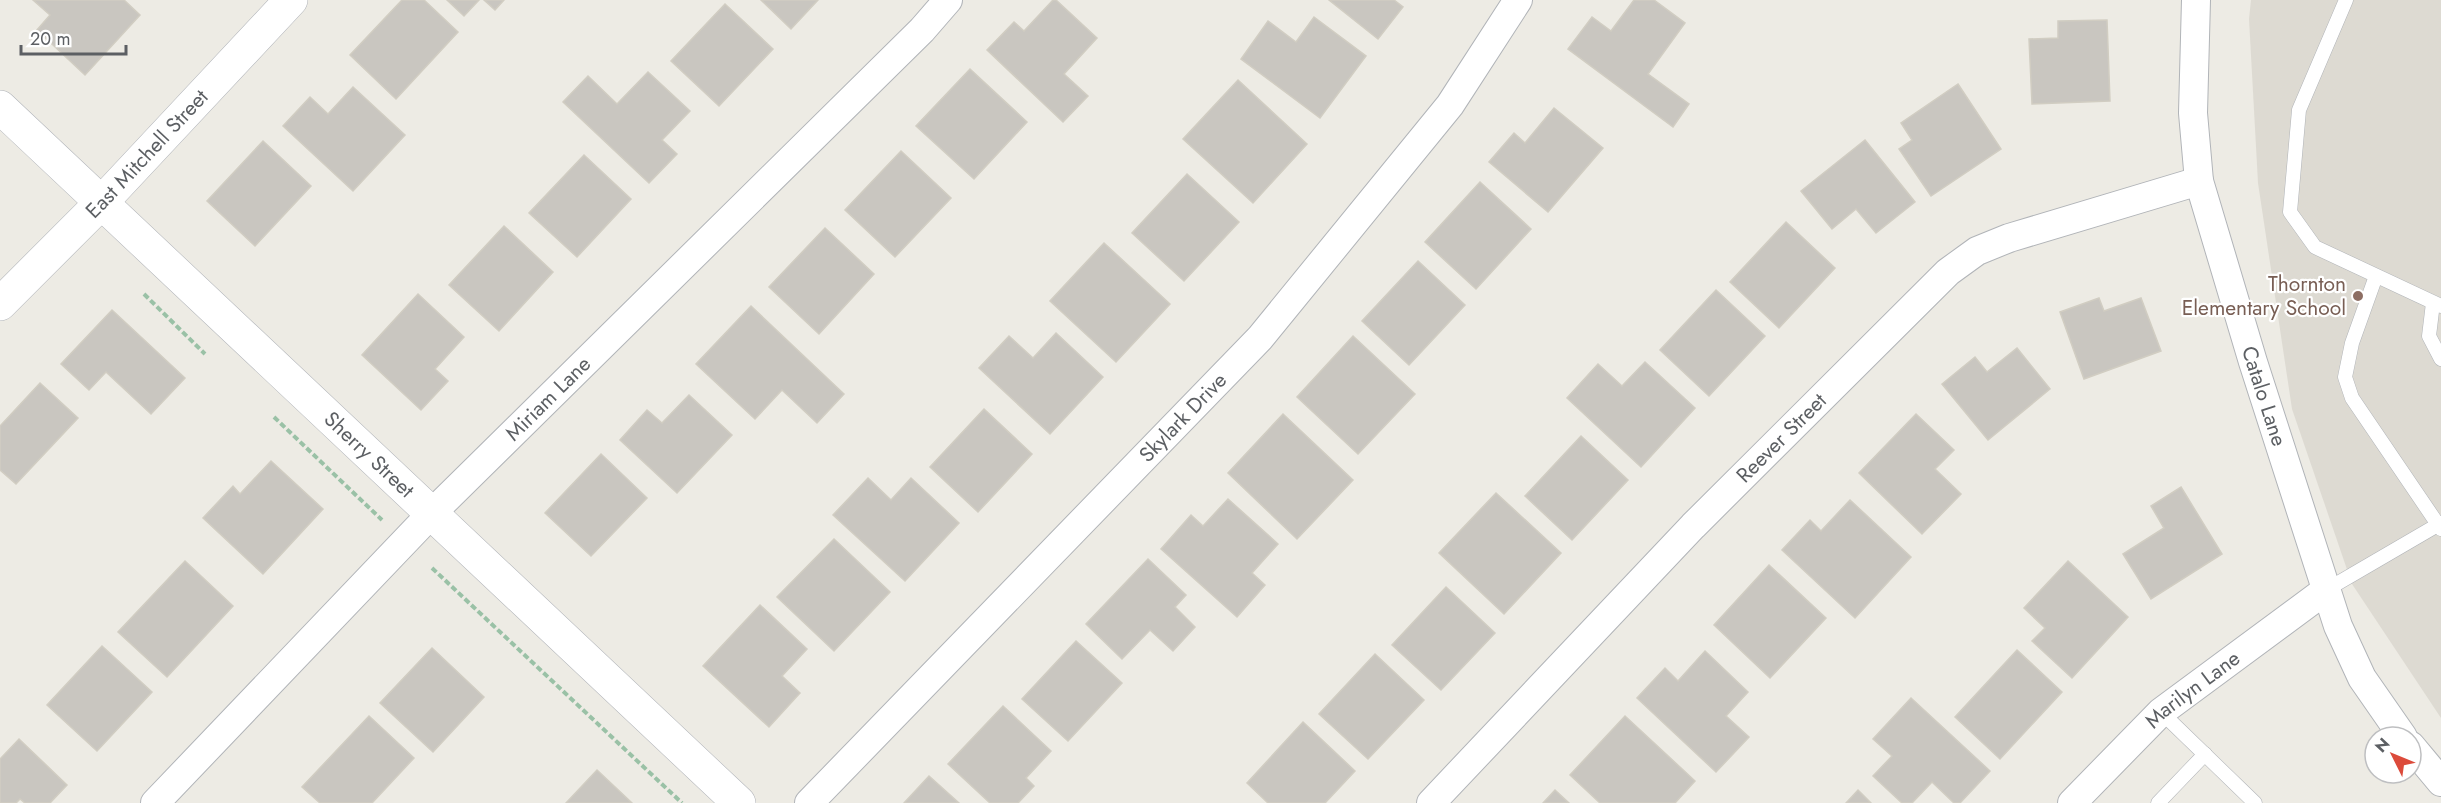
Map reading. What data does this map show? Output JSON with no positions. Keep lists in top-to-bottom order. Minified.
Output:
{"streets":{"street":["East Mitchell Street","Catalo Lane","Miriam Lane","Skylark Drive","Reever Street","Sherry Street","Marilyn Lane"]},"crossings":[["East Mitchell Street","Sherry Street"],["Catalo Lane","Reever Street"],["Catalo Lane","Marilyn Lane"],["Miriam Lane","Sherry Street"]],"places":["Thornton Elementary School"],"scale_bar":"20 m","north":"top left"}
